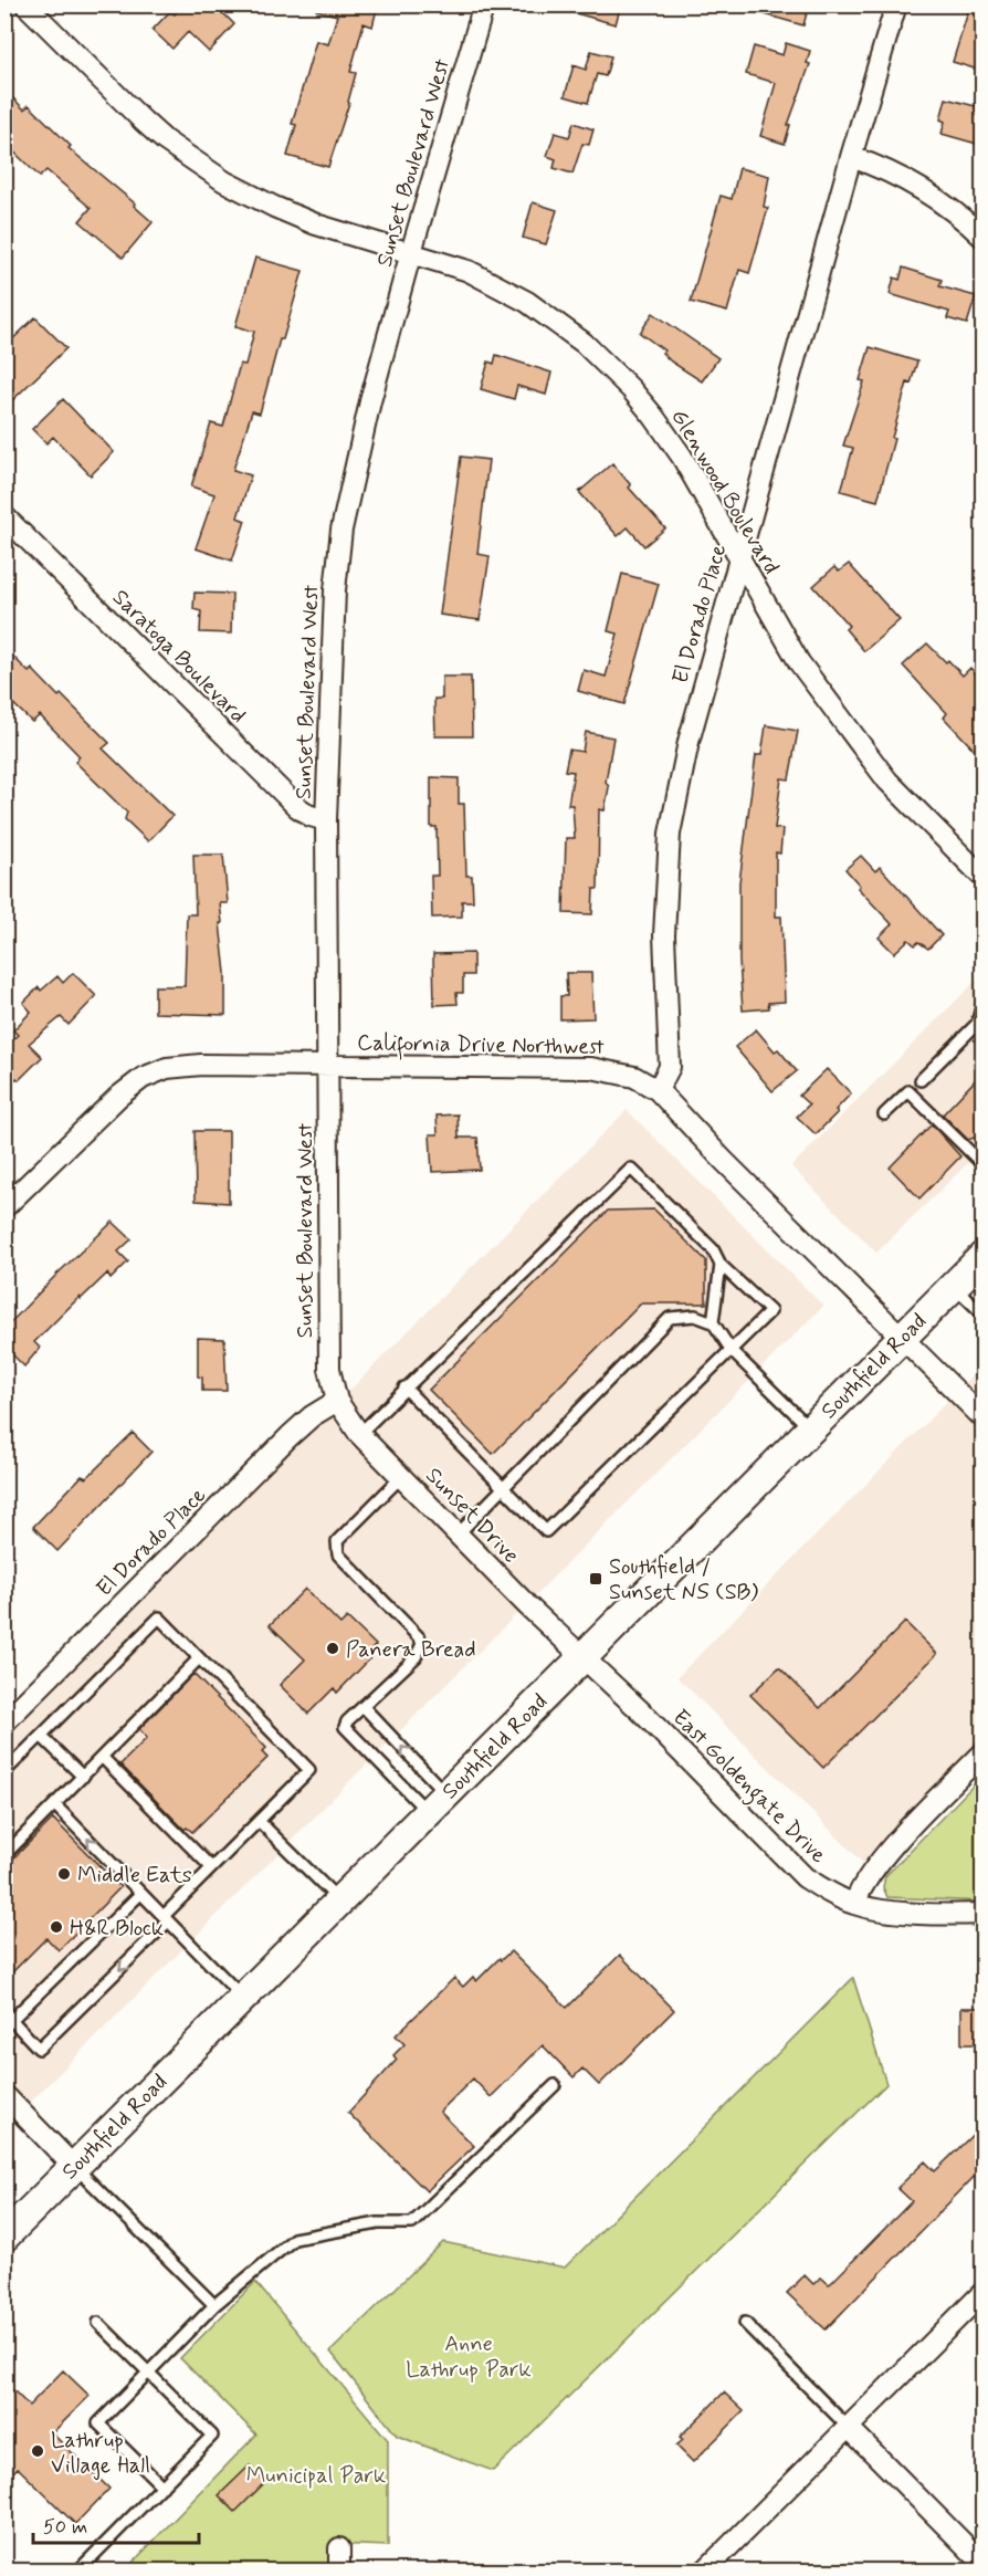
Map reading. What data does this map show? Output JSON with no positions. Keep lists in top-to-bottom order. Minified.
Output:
{"streets":{"main road":["Southfield Road"],"street":["Sunset Boulevard West","Glenwood Boulevard","El Dorado Place","Saratoga Boulevard","California Drive Northwest","Sunset Drive","East Goldengate Drive"]},"crossings":[["Sunset Boulevard West","Glenwood Boulevard"],["Sunset Boulevard West","El Dorado Place"],["Sunset Boulevard West","Saratoga Boulevard"],["Sunset Boulevard West","California Drive Northwest"],["Sunset Boulevard West","Sunset Drive"],["Glenwood Boulevard","El Dorado Place"],["El Dorado Place","California Drive Northwest"],["El Dorado Place","Sunset Drive"],["California Drive Northwest","Southfield Road"],["Southfield Road","Sunset Drive"],["Southfield Road","East Goldengate Drive"],["Sunset Drive","East Goldengate Drive"]],"parks":["Anne Lathrup Park","Municipal Park"],"places":{"transit":["Southfield / Sunset NS (SB)"],"other":["Panera Bread","Middle Eats","H&R Block","Lathrup Village Hall"]},"scale_bar":"50 m"}
